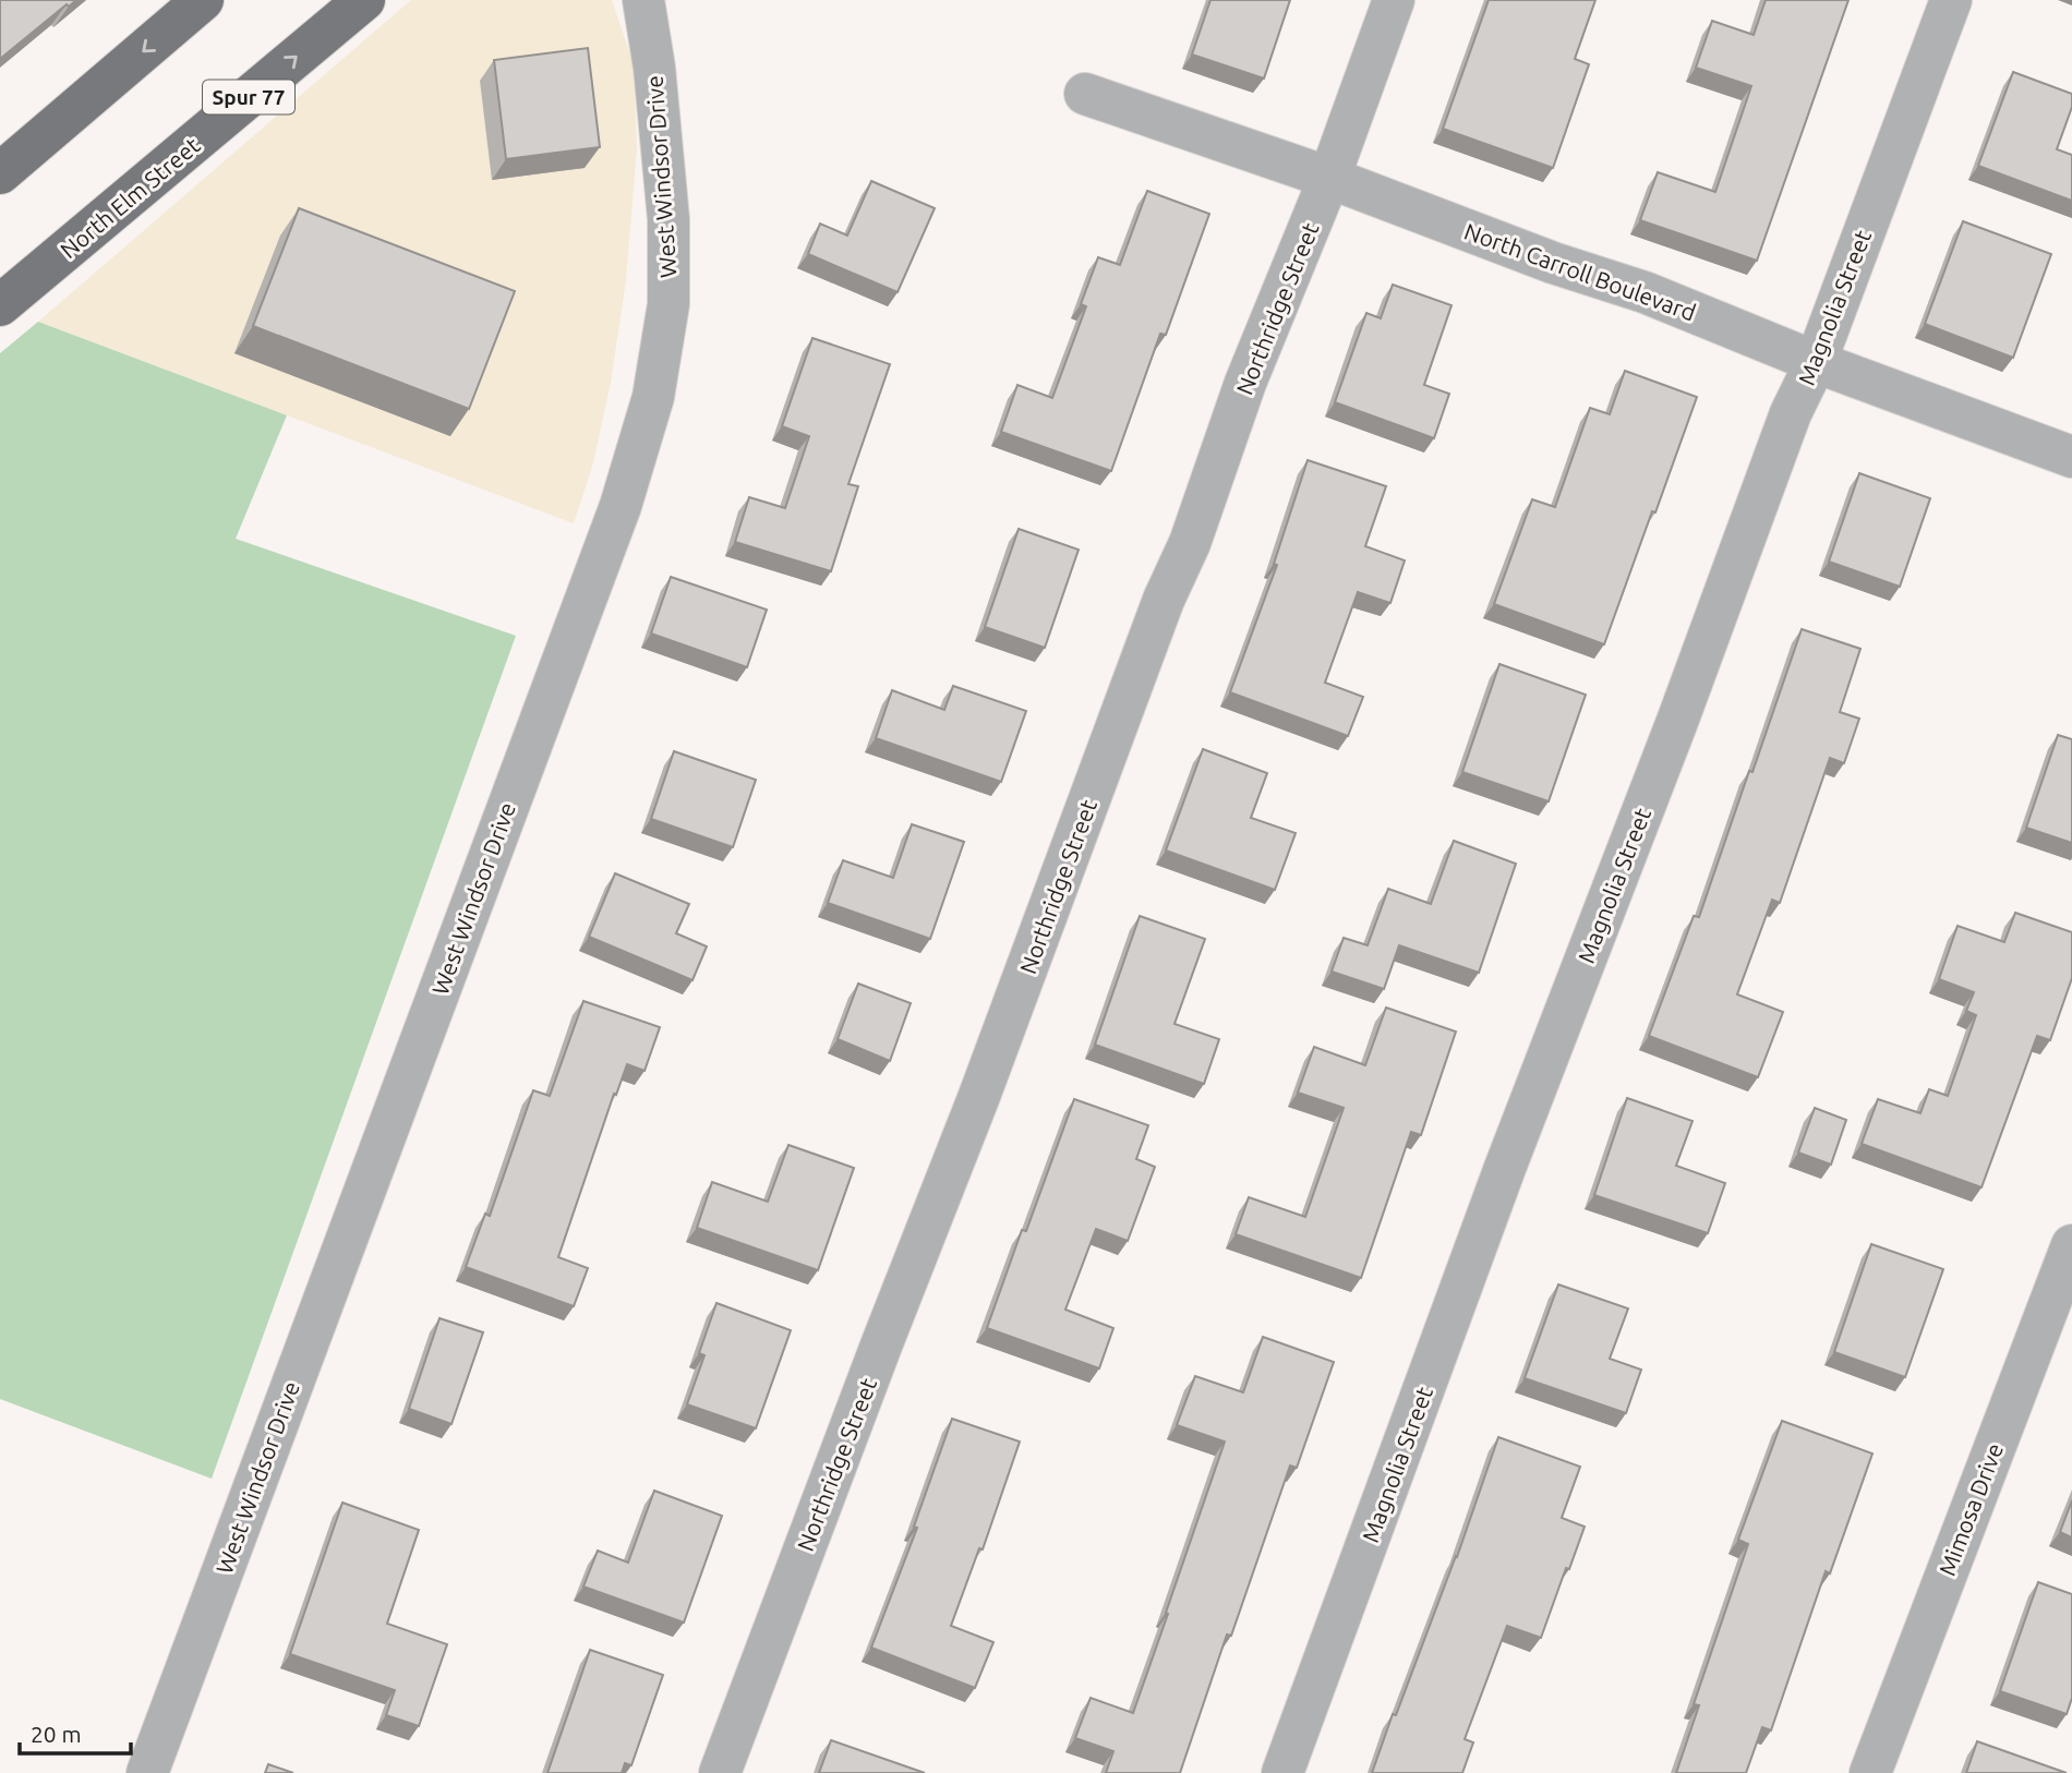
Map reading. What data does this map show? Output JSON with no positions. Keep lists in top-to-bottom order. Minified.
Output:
{"streets":{"main road":["Spur 77","North Elm Street"],"street":["West Windsor Drive","North Carroll Boulevard","Magnolia Street","Northridge Street","Mimosa Drive"]},"crossings":[["North Carroll Boulevard","Magnolia Street"],["North Carroll Boulevard","Northridge Street"]],"scale_bar":"20 m"}
